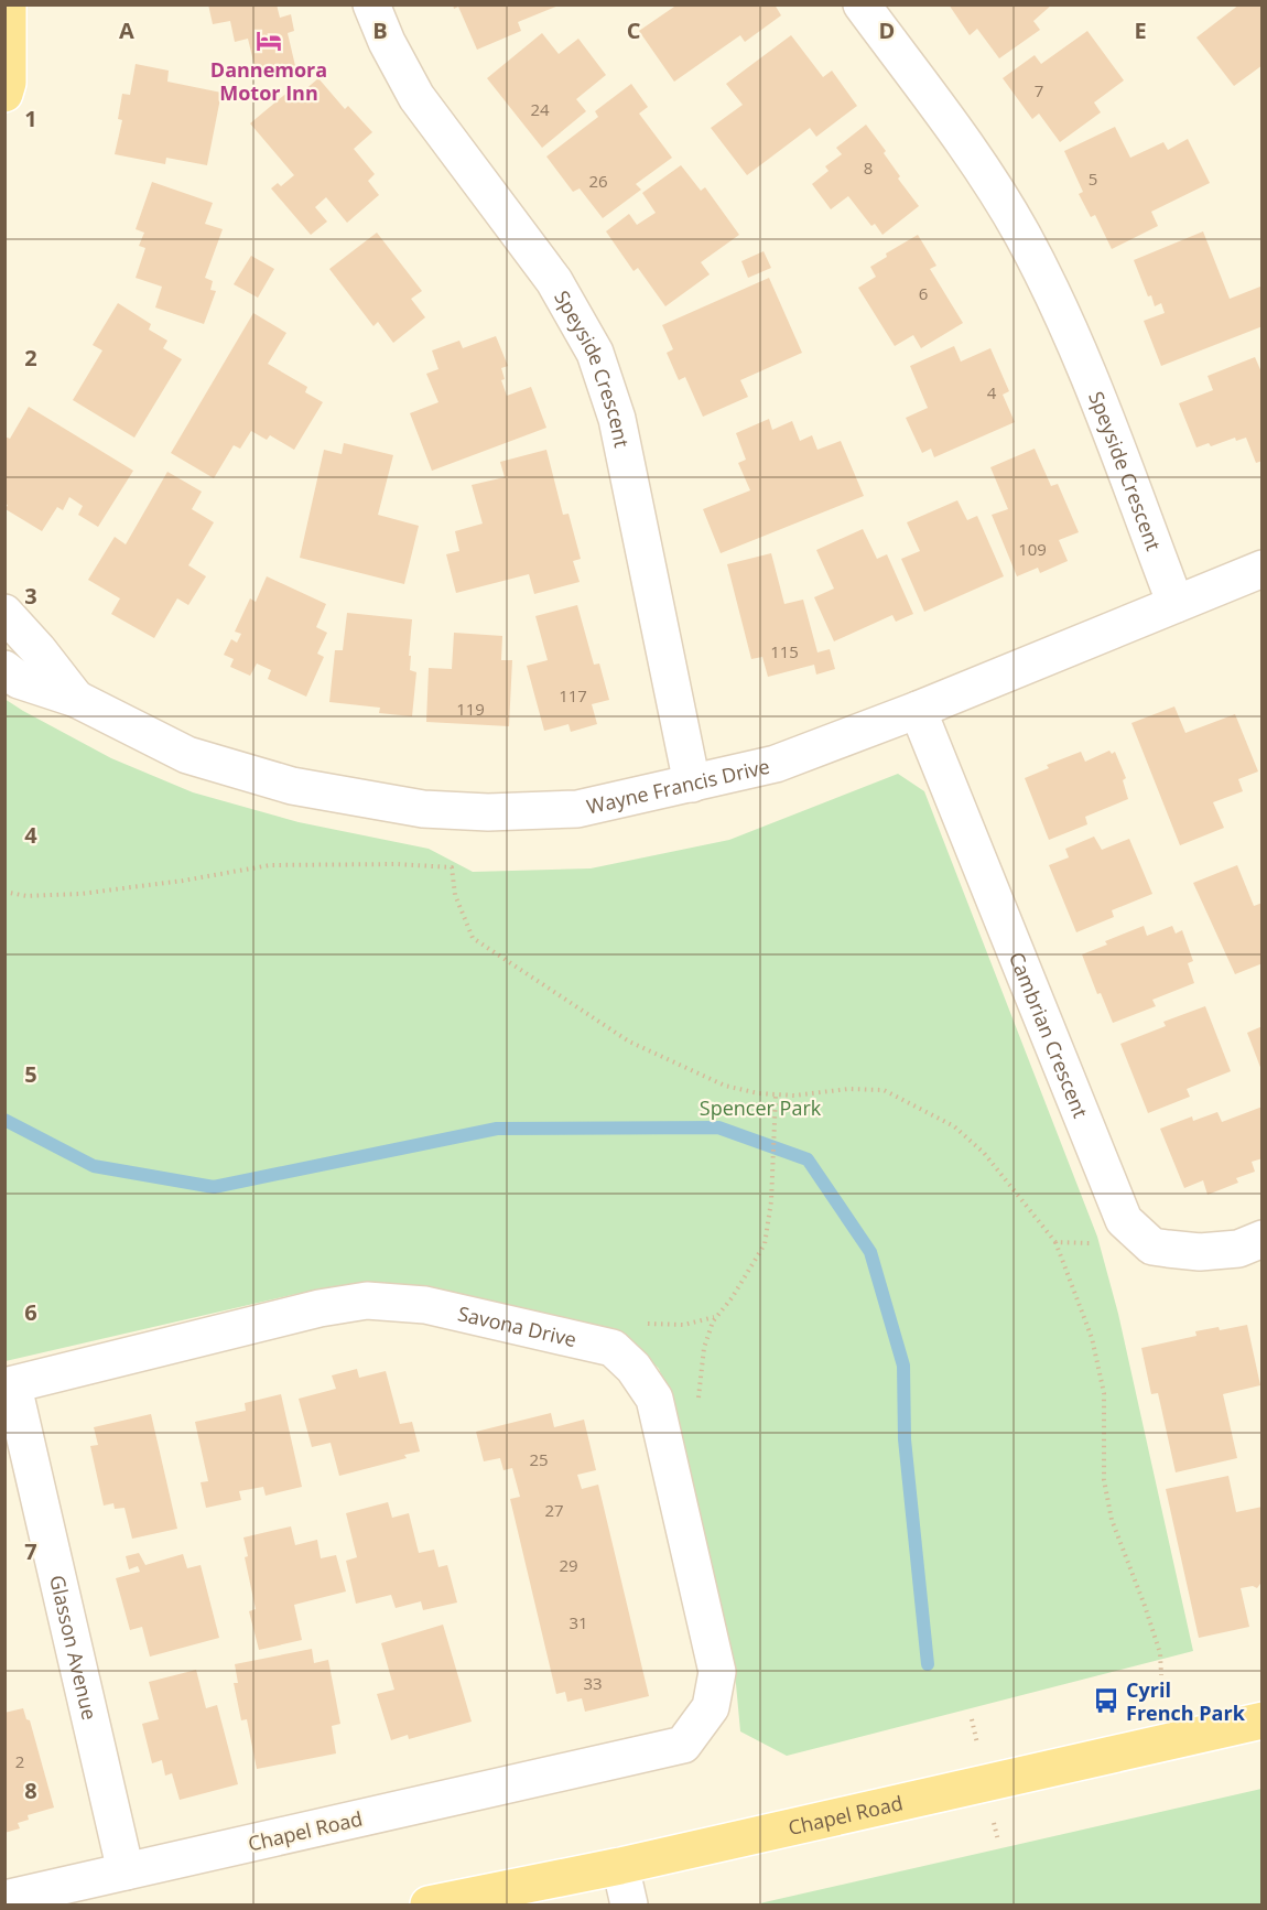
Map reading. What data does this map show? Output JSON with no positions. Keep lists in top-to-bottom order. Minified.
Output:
{"streets":{"main road":["Chapel Road"],"street":["Speyside Crescent","Wayne Francis Drive","Cambrian Crescent","Savona Drive","Glasson Avenue"]},"crossings":[["Speyside Crescent","Wayne Francis Drive"],["Wayne Francis Drive","Cambrian Crescent"],["Savona Drive","Glasson Avenue"],["Savona Drive","Chapel Road"],["Glasson Avenue","Chapel Road"]],"parks":["Spencer Park"],"places":{"hotel":["Dannemora Motor Inn"],"bus stop":["Cyril French Park"]},"house_numbers":["7","24","8","5","26","6","4","109","115","117","119","25","27","29","31","33","2"],"grid":{"columns":["A","B","C","D","E"],"rows":["1","2","3","4","5","6","7","8"]}}
